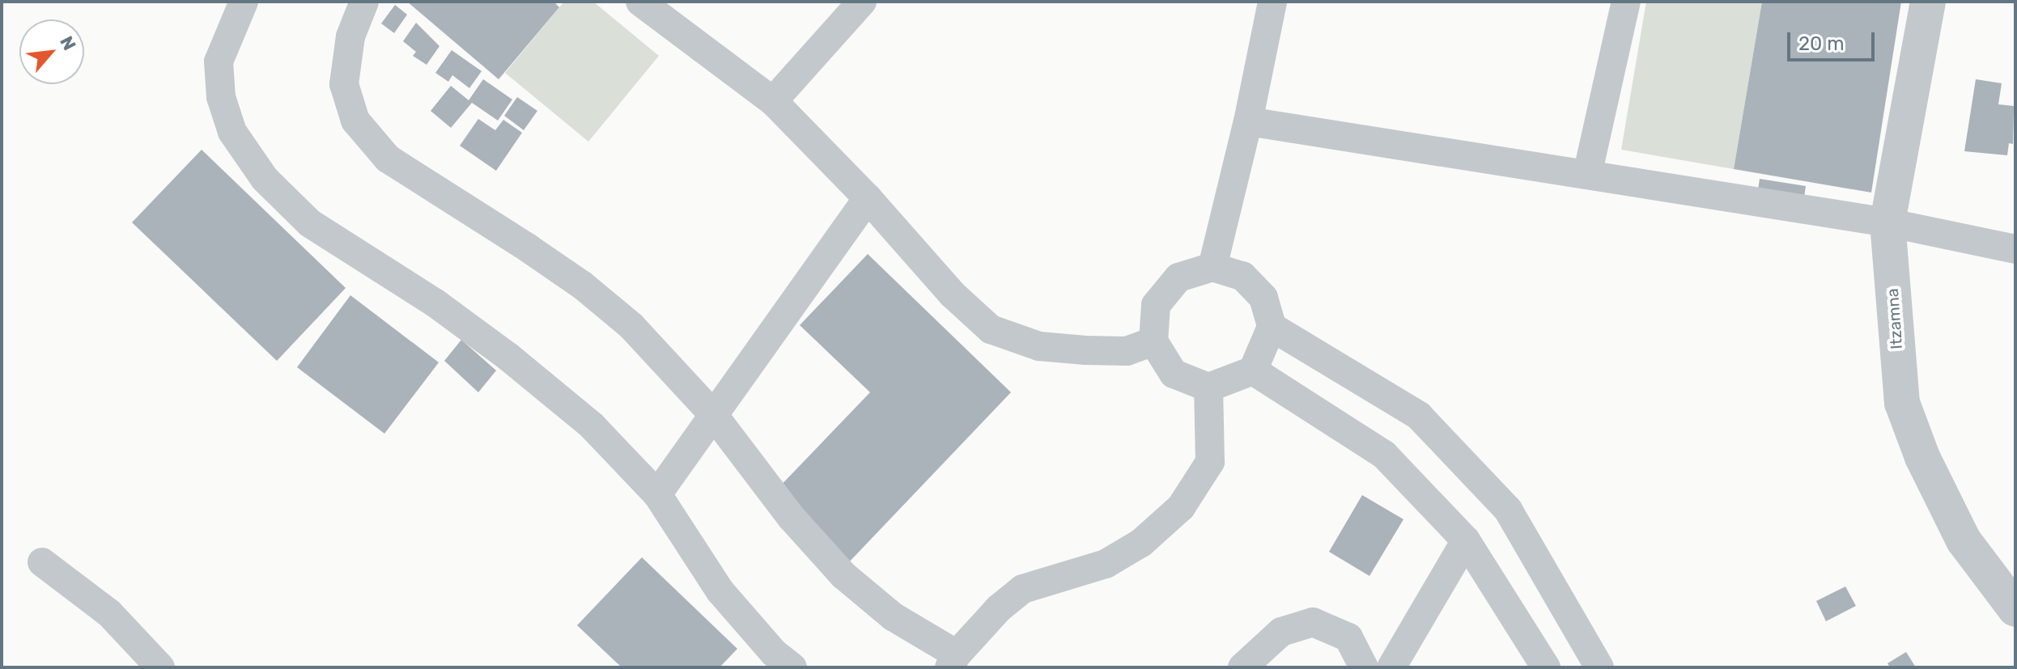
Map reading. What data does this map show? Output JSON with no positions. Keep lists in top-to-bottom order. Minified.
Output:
{"streets":{"street":["Itzamna"]},"scale_bar":"20 m","north":"top right"}
